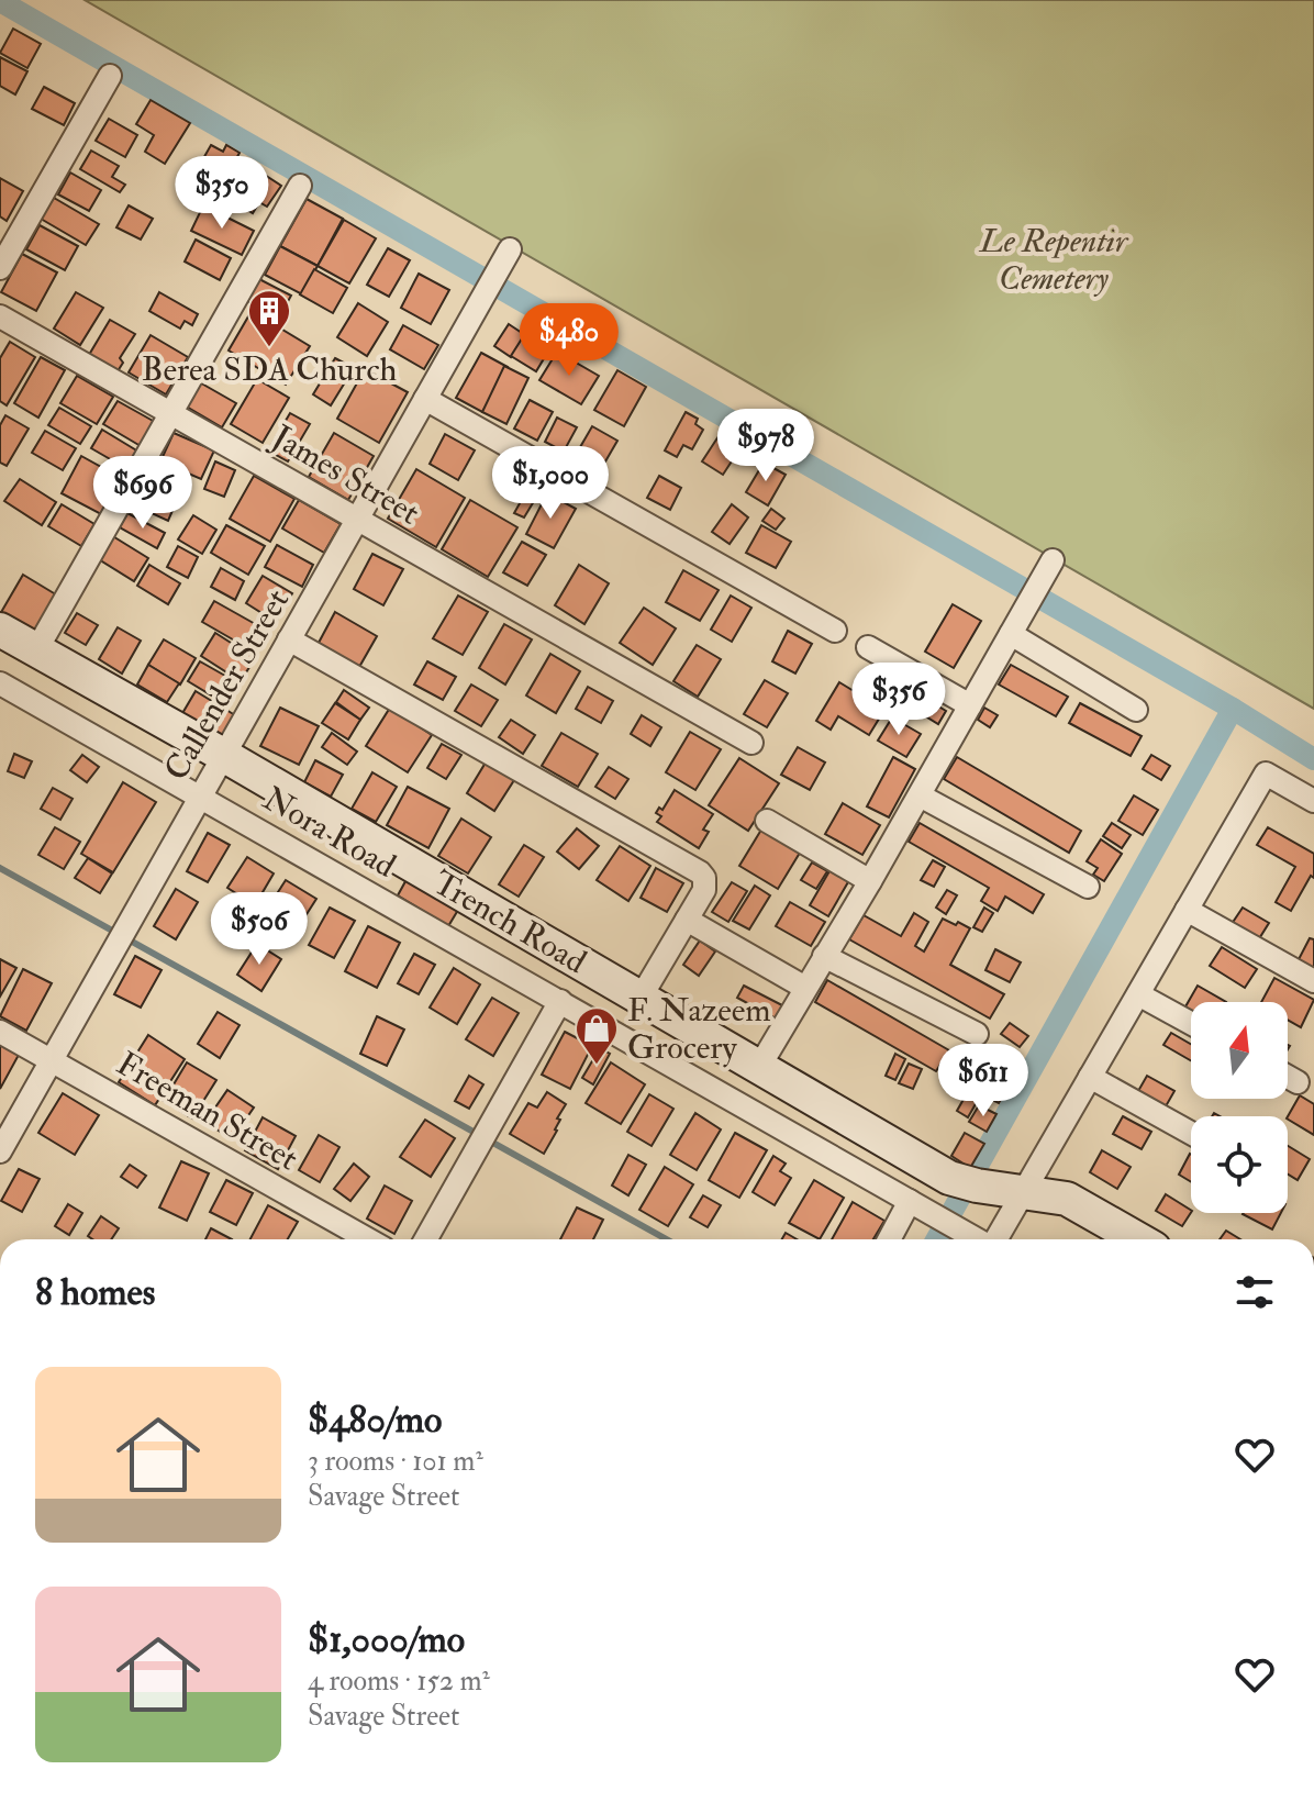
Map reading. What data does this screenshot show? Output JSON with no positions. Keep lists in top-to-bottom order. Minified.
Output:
{"streets":{"street":["James Street","Callender Street","Nora Road","Trench Road","Freeman Street"]},"crossings":[["James Street","Callender Street"],["Callender Street","Nora Road"],["Callender Street","Trench Road"],["Callender Street","Freeman Street"]],"parks":["Le Repentir Cemetery"],"places":{"building":["Berea SDA Church"],"shop":["F. Nazeem Grocery"]},"north":"top","page":{"price":["$350","$480","$978","$1,000","$696","$356","$506","$611"],"heading":"8 homes","list":[{"name":"$480/mo","note":"3 rooms · 101 m² · Savage Street"},{"name":"$1,000/mo","note":"4 rooms · 152 m² · Savage Street"}]}}
